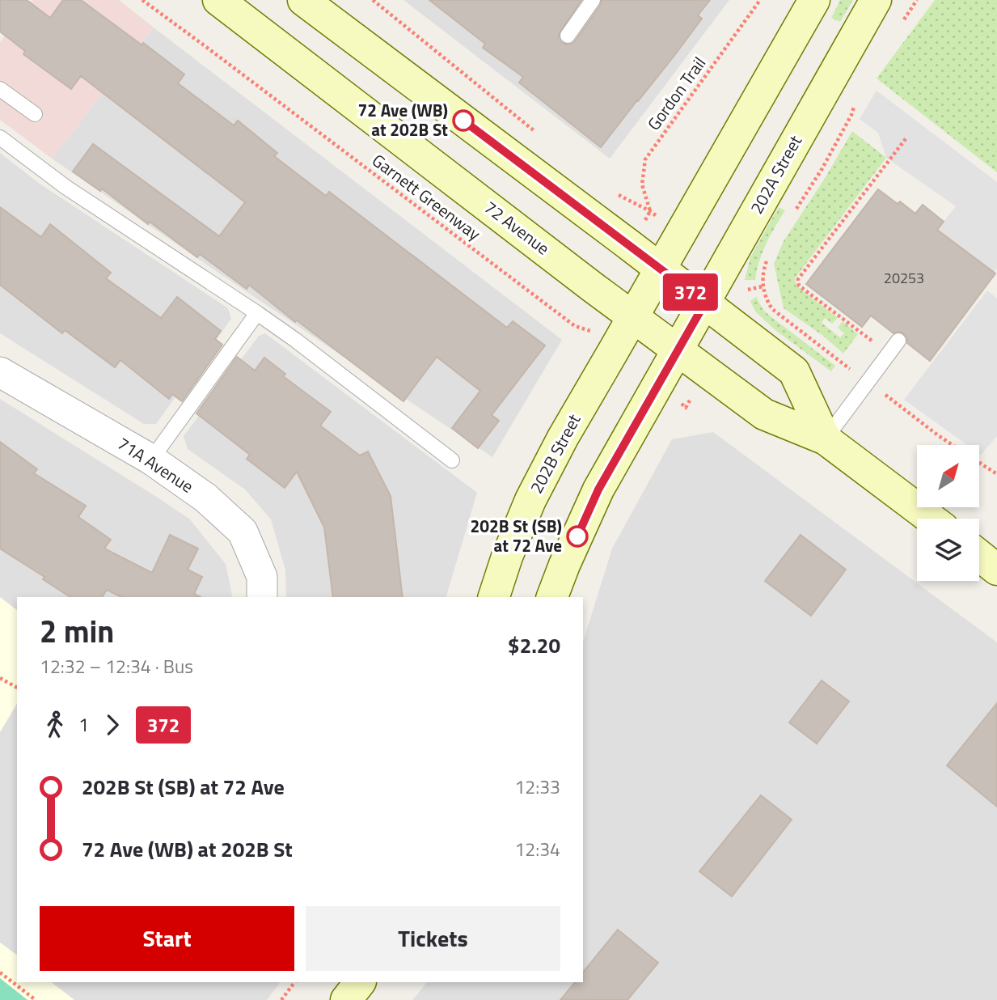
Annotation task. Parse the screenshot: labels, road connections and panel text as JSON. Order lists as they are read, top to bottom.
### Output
{
  "streets": {
    "main road": ["202A Street", "72 Avenue", "202B Street"],
    "street": ["71A Avenue"],
    "path": ["Gordon Trail", "Garnett Greenway"]
  },
  "crossings": [
    ["202A Street", "72 Avenue"],
    ["72 Avenue", "202B Street"]
  ],
  "places": ["72 Ave (WB) at 202B St", "202B St (SB) at 72 Ave"],
  "lines": ["bus line 372"],
  "house_numbers": ["20253"],
  "north": "top right",
  "page": {
    "on_map": "372",
    "heading": ["2 min", "12:32 – 12:34 · Bus", "$2.20"],
    "legs": ["1", "372"],
    "list": [
      {
        "name": "202B St (SB) at 72 Ave",
        "value": "12:33"
      },
      {
        "name": "72 Ave (WB) at 202B St",
        "value": "12:34"
      }
    ],
    "buttons": ["Start", "Tickets"]
  }
}
